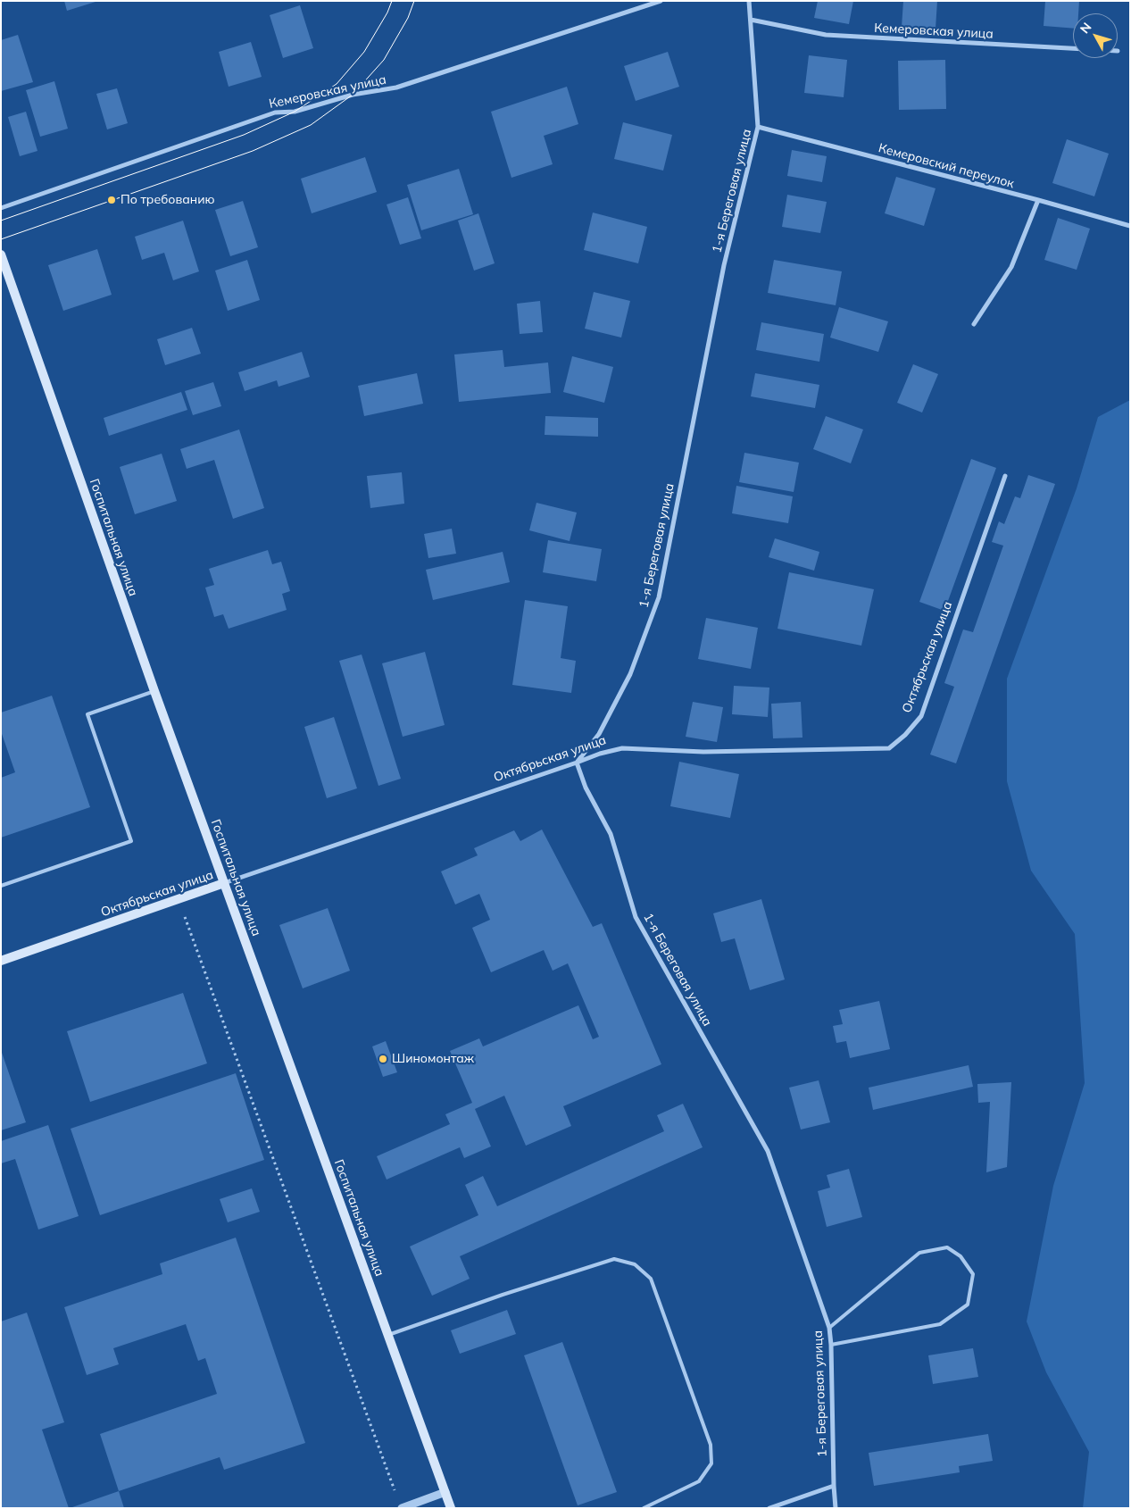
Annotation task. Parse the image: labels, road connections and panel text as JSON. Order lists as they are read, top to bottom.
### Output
{
  "streets": {
    "main road": ["Госпитальная улица", "Октябрьская улица"],
    "street": ["Кемеровская улица", "Кемеровский переулок", "1-я Береговая улица"]
  },
  "crossings": [
    ["Кемеровская улица", "1-я Береговая улица"],
    ["Кемеровский переулок", "1-я Береговая улица"],
    ["1-я Береговая улица", "Октябрьская улица"],
    ["Госпитальная улица", "Октябрьская улица"]
  ],
  "places": ["По требованию", "Шиномонтаж"],
  "north": "top left"
}
